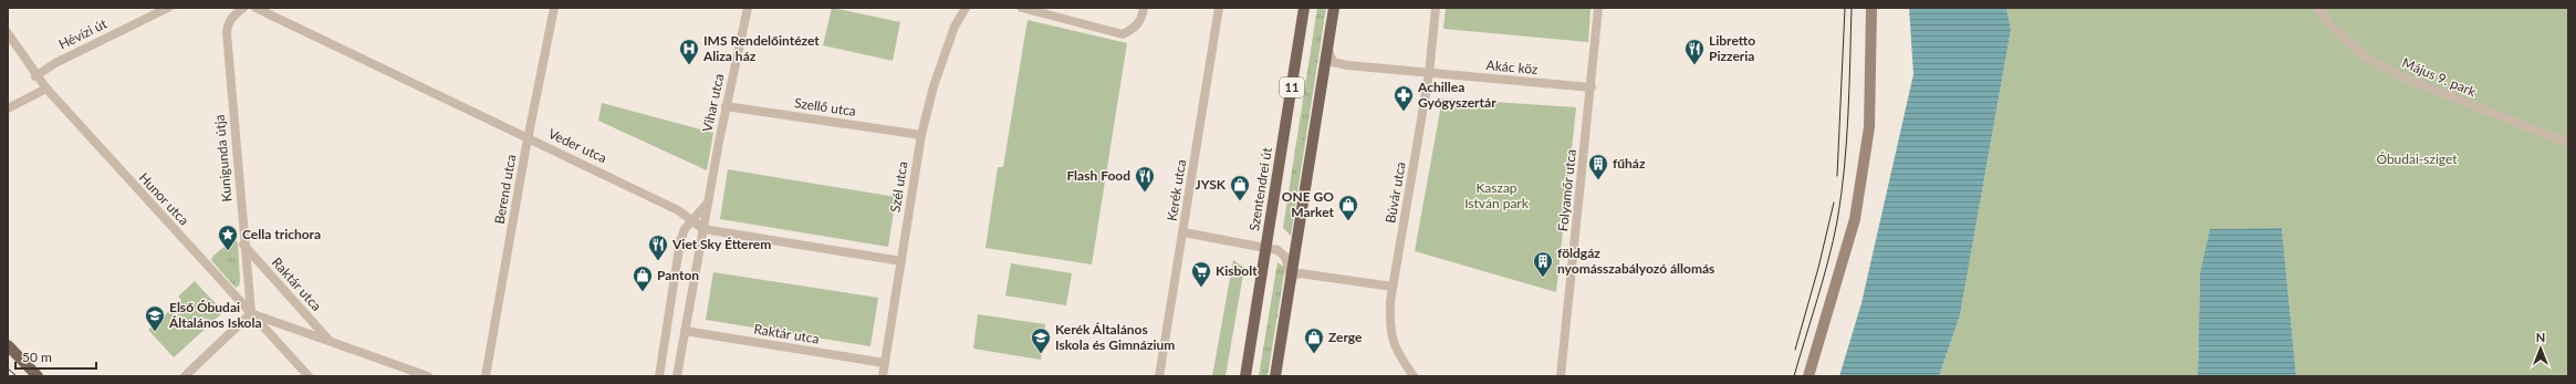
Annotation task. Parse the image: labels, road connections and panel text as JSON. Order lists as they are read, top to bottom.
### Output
{
  "streets": {
    "main road": ["11", "Szentendrei út"],
    "street": [
      "Hévízi út",
      "Akác köz",
      "Május 9. park",
      "Vihar utca",
      "Szellő utca",
      "Veder utca",
      "Kunigunda útja",
      "Szél utca",
      "Berend utca",
      "Kerék utca",
      "Folyamőr utca",
      "Búvár utca",
      "Hunor utca",
      "Raktár utca"
    ]
  },
  "crossings": [
    ["Hévízi út", "Hunor utca"],
    ["Akác köz", "11"],
    ["Akác köz", "Folyamőr utca"],
    ["Akác köz", "Búvár utca"],
    ["Vihar utca", "Szellő utca"],
    ["Vihar utca", "Veder utca"],
    ["Vihar utca", "Raktár utca"],
    ["Szellő utca", "Szél utca"],
    ["Veder utca", "Szél utca"],
    ["Veder utca", "Berend utca"],
    ["Kunigunda útja", "Hunor utca"],
    ["Kunigunda útja", "Raktár utca"],
    ["Szél utca", "Raktár utca"],
    ["Hunor utca", "Raktár utca"]
  ],
  "parks": ["Óbudai-sziget", "Kaszap István park"],
  "places": {
    "hospital": ["IMS Rendelőintézet Aliza ház"],
    "restaurant": ["Libretto Pizzeria", "Flash Food", "Viet Sky Étterem"],
    "pharmacy": ["Achillea Gyógyszertár"],
    "building": ["fűház", "földgáz nyomásszabályozó állomás"],
    "shop": [
      "JYSK",
      "ONE GO Market",
      "Panton",
      "Zerge"
    ],
    "place": ["Cella trichora"],
    "supermarket": ["Kisbolt"],
    "school or university": ["Első Óbudai Általános Iskola", "Kerék Általános Iskola és Gimnázium"]
  },
  "scale_bar": "50 m",
  "north": "top"
}
